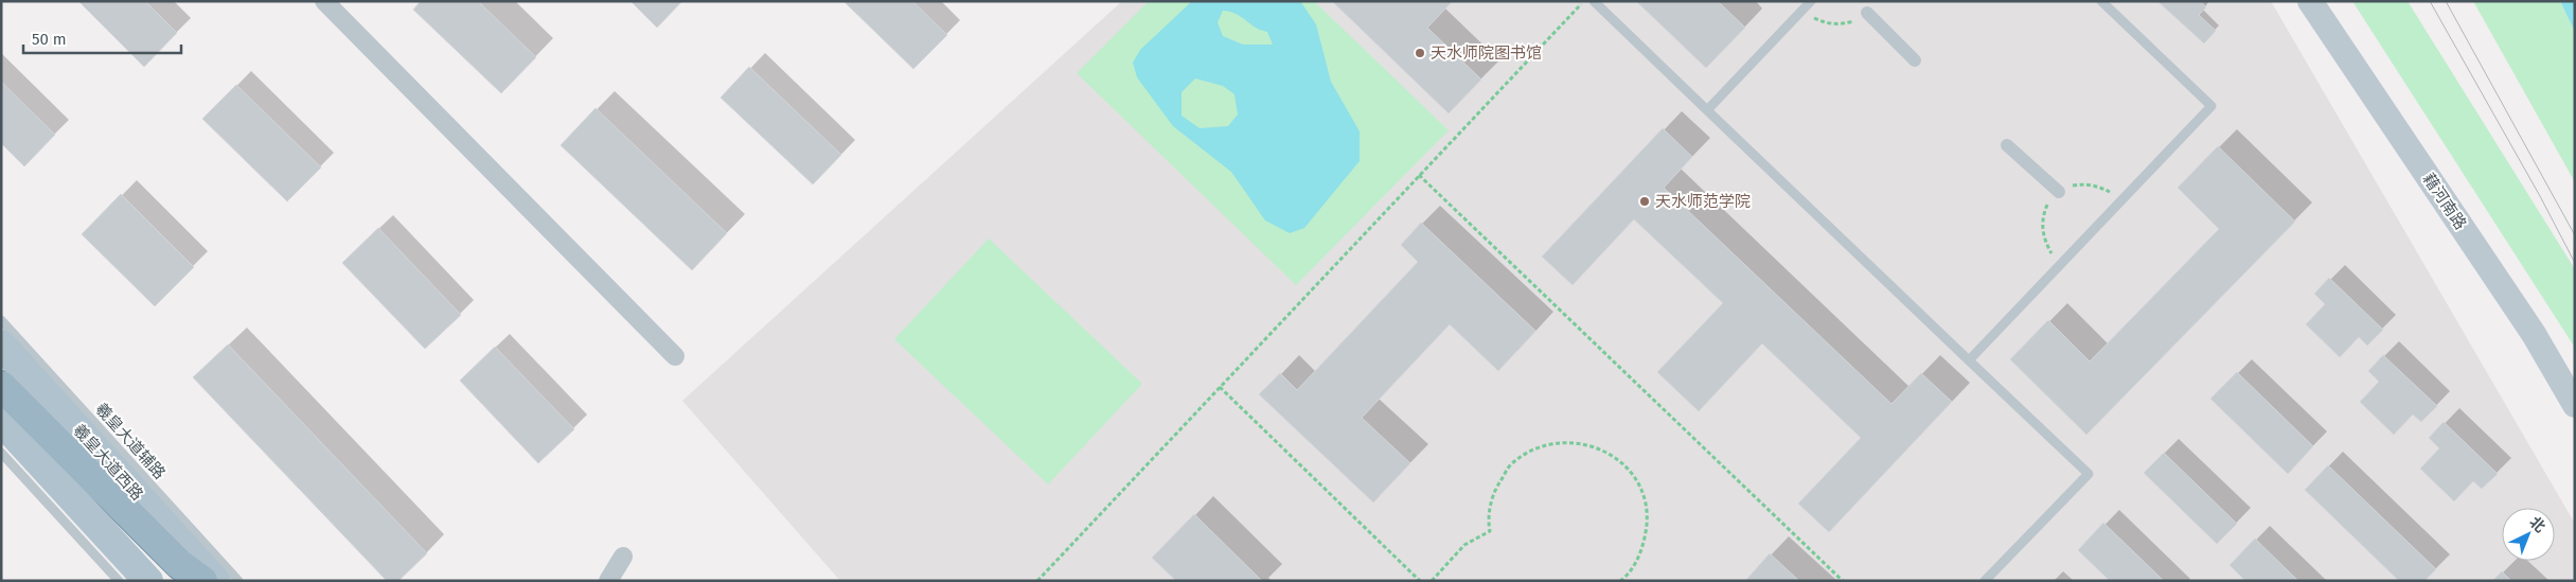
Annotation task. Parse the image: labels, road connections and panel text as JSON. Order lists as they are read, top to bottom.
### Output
{
  "streets": {
    "main road": ["藉河南路", "羲皇大道西路"],
    "lane": ["羲皇大道辅路"]
  },
  "places": ["天水师院图书馆", "天水师范学院"],
  "scale_bar": "50 m",
  "north": "top right"
}
